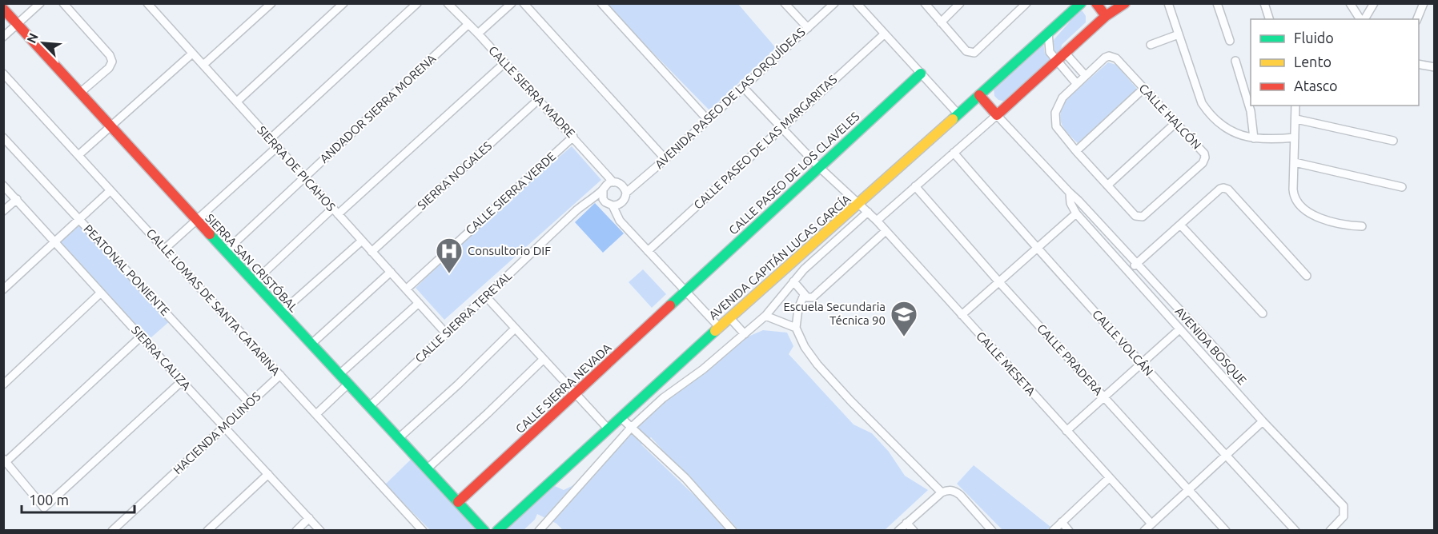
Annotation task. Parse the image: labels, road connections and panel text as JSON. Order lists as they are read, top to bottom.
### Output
{
  "streets": {
    "street": [
      "CALLE SIERRA MADRE",
      "AVENIDA PASEO DE LAS ORQUÍDEAS",
      "ANDADOR SIERRA MORENA",
      "CALLE HALCÓN",
      "CALLE PASEO DE LAS MARGARITAS",
      "SIERRA DE PICAHOS",
      "CALLE PASEO DE LOS CLAVELES",
      "SIERRA NOGALES",
      "CALLE SIERRA VERDE",
      "AVENIDA CAPITÁN LUCAS GARCÍA",
      "SIERRA SAN CRISTÓBAL",
      "PEATONAL PONIENTE",
      "CALLE LOMAS DE SANTA CATARINA",
      "CALLE SIERRA TEREYAL",
      "CALLE VOLCÁN",
      "AVENIDA BOSQUE",
      "SIERRA CALIZA",
      "CALLE PRADERA",
      "CALLE MESETA",
      "CALLE SIERRA NEVADA",
      "HACIENDA MOLINOS"
    ]
  },
  "crossings": [
    ["CALLE SIERRA MADRE", "AVENIDA PASEO DE LAS ORQUÍDEAS"],
    ["CALLE SIERRA MADRE", "ANDADOR SIERRA MORENA"],
    ["CALLE SIERRA MADRE", "SIERRA NOGALES"],
    ["CALLE SIERRA MADRE", "CALLE SIERRA VERDE"],
    ["CALLE SIERRA MADRE", "CALLE SIERRA TEREYAL"],
    ["AVENIDA PASEO DE LAS ORQUÍDEAS", "CALLE SIERRA TEREYAL"],
    ["AVENIDA PASEO DE LAS ORQUÍDEAS", "CALLE MESETA"],
    ["ANDADOR SIERRA MORENA", "SIERRA DE PICAHOS"],
    ["ANDADOR SIERRA MORENA", "SIERRA SAN CRISTÓBAL"],
    ["CALLE PASEO DE LAS MARGARITAS", "CALLE MESETA"],
    ["SIERRA DE PICAHOS", "SIERRA NOGALES"],
    ["SIERRA DE PICAHOS", "CALLE SIERRA VERDE"],
    ["SIERRA DE PICAHOS", "CALLE SIERRA TEREYAL"],
    ["CALLE PASEO DE LOS CLAVELES", "CALLE MESETA"],
    ["CALLE PASEO DE LOS CLAVELES", "CALLE SIERRA NEVADA"],
    ["AVENIDA CAPITÁN LUCAS GARCÍA", "AVENIDA BOSQUE"],
    ["AVENIDA CAPITÁN LUCAS GARCÍA", "CALLE MESETA"],
    ["SIERRA SAN CRISTÓBAL", "CALLE SIERRA TEREYAL"],
    ["SIERRA SAN CRISTÓBAL", "CALLE SIERRA NEVADA"],
    ["PEATONAL PONIENTE", "HACIENDA MOLINOS"],
    ["CALLE LOMAS DE SANTA CATARINA", "HACIENDA MOLINOS"],
    ["SIERRA CALIZA", "HACIENDA MOLINOS"]
  ],
  "places": {
    "hospital": ["Consultorio DIF"],
    "school or university": ["Escuela Secundaria Técnica 90"]
  },
  "legend": ["Fluido", "Lento", "Atasco"],
  "scale_bar": "100 m",
  "north": "top left"
}
